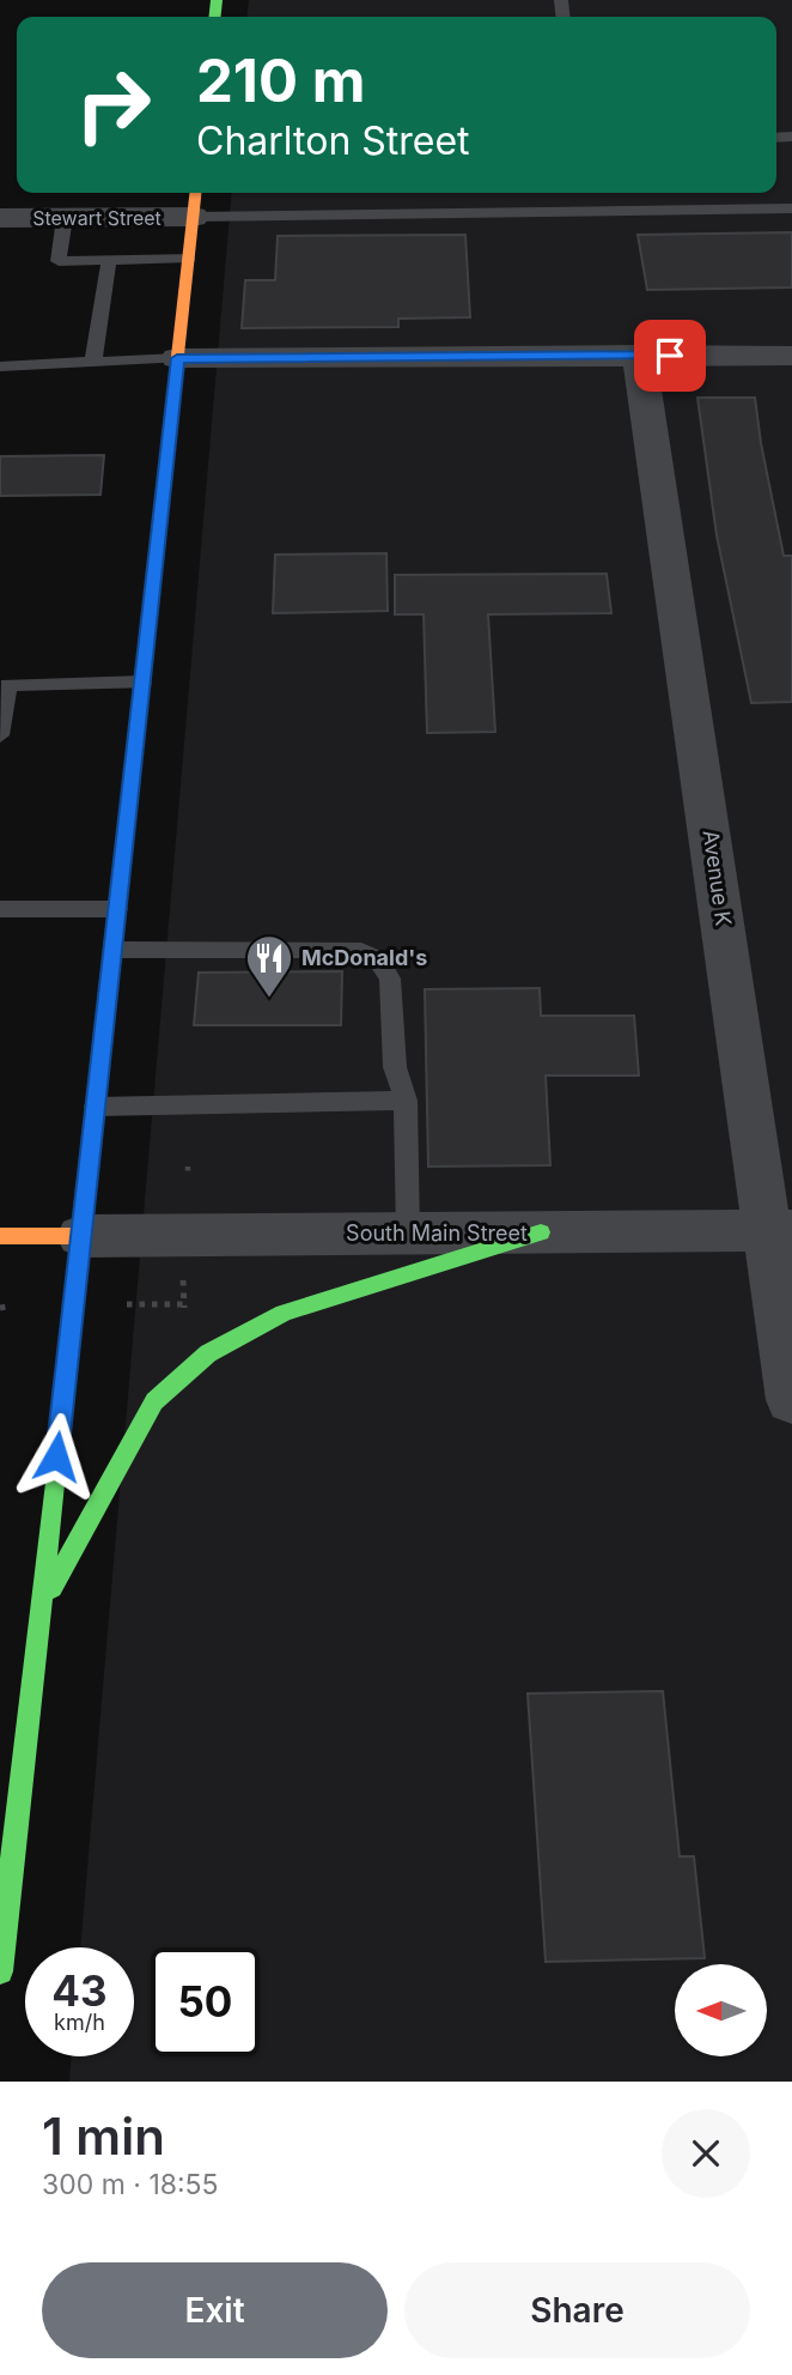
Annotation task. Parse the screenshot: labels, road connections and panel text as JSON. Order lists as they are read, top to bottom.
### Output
{
  "streets": {
    "street": ["Stewart Street", "Avenue K", "South Main Street"]
  },
  "crossings": [
    ["Avenue K", "South Main Street"]
  ],
  "places": {
    "restaurant": ["McDonald's"]
  },
  "north": "left",
  "page": {
    "turn": ["210 m", "Charlton Street"],
    "speed": "43 km/h",
    "limit": "50",
    "heading": ["1 min", "300 m · 18:55"],
    "buttons": ["Exit", "Share"]
  }
}
